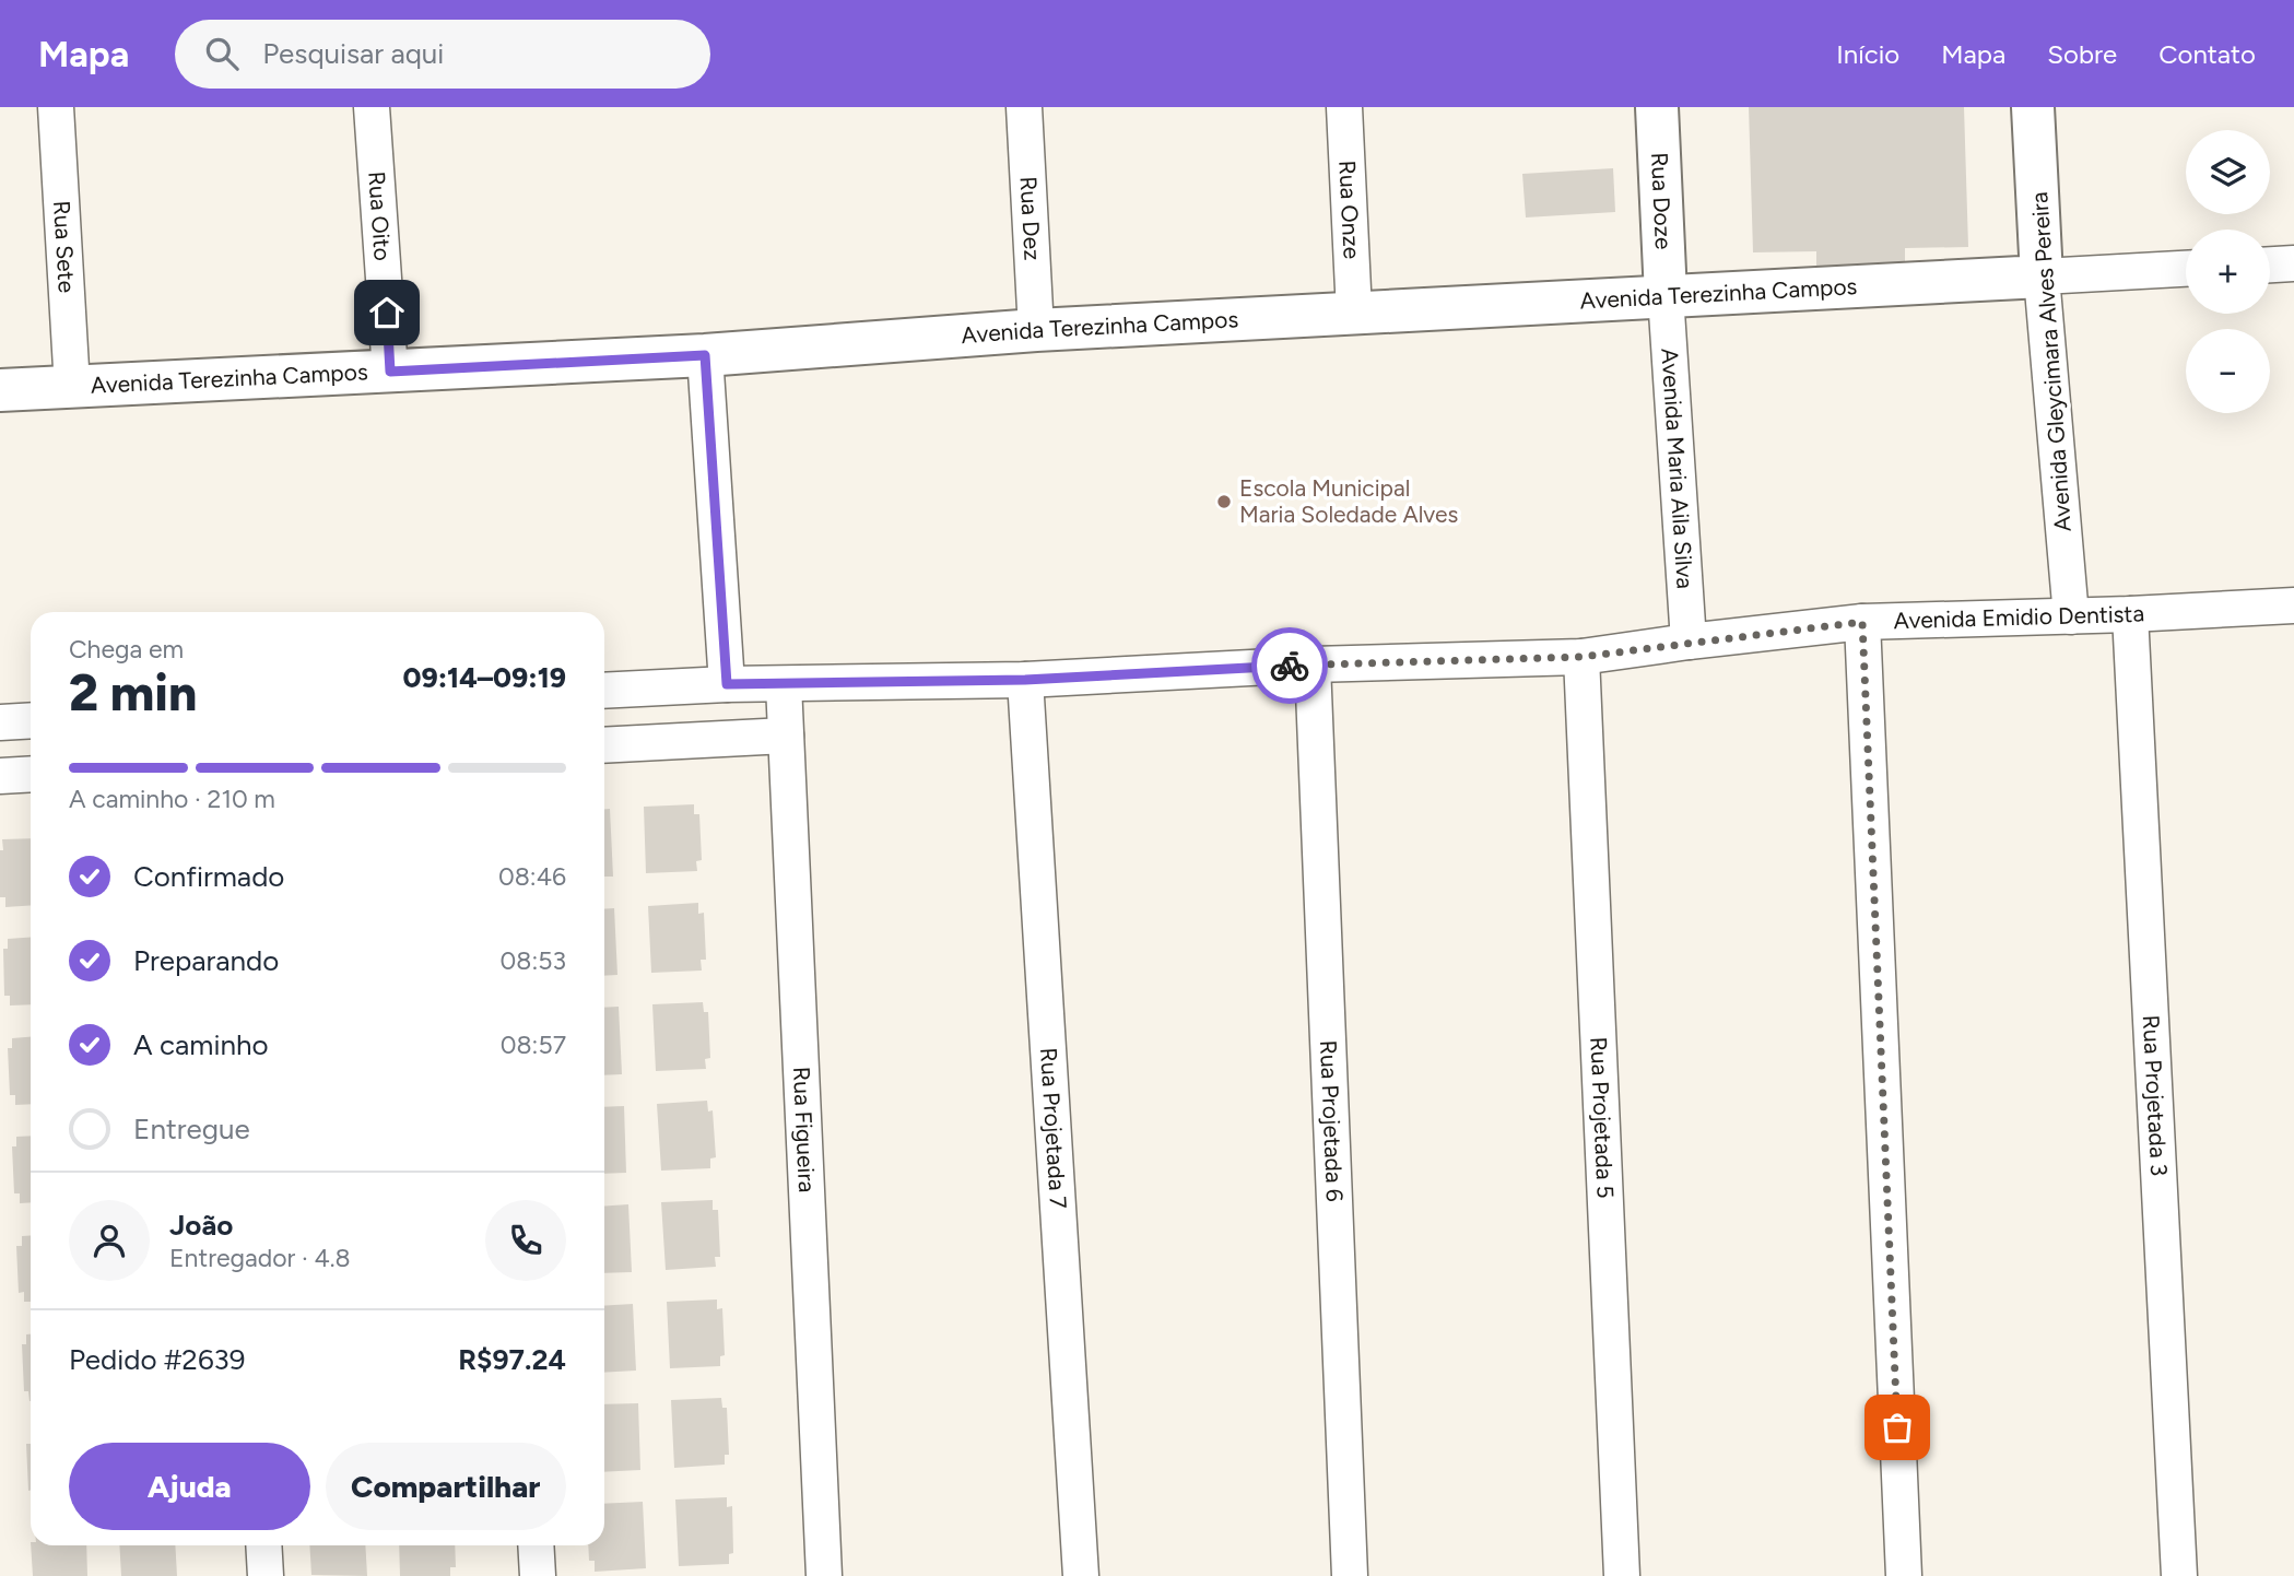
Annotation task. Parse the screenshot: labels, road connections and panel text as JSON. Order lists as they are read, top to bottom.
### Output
{
  "streets": {
    "street": [
      "Rua Doze",
      "Rua Onze",
      "Rua Oito",
      "Rua Dez",
      "Rua Sete",
      "Avenida Terezinha Campos",
      "Avenida Gleycimara Alves Pereira",
      "Avenida Maria Aila Silva",
      "Avenida Emidio Dentista",
      "Rua Projetada 3",
      "Rua Projetada 5",
      "Rua Projetada 6",
      "Rua Projetada 7",
      "Rua Figueira"
    ]
  },
  "crossings": [
    ["Rua Doze", "Avenida Terezinha Campos"],
    ["Rua Doze", "Avenida Maria Aila Silva"],
    ["Rua Onze", "Avenida Terezinha Campos"],
    ["Rua Oito", "Avenida Terezinha Campos"],
    ["Rua Dez", "Avenida Terezinha Campos"],
    ["Rua Sete", "Avenida Terezinha Campos"],
    ["Avenida Terezinha Campos", "Avenida Gleycimara Alves Pereira"],
    ["Avenida Terezinha Campos", "Avenida Maria Aila Silva"],
    ["Avenida Gleycimara Alves Pereira", "Avenida Emidio Dentista"],
    ["Avenida Maria Aila Silva", "Avenida Emidio Dentista"],
    ["Avenida Emidio Dentista", "Rua Projetada 3"],
    ["Avenida Emidio Dentista", "Rua Projetada 5"],
    ["Avenida Emidio Dentista", "Rua Projetada 6"],
    ["Avenida Emidio Dentista", "Rua Projetada 7"],
    ["Avenida Emidio Dentista", "Rua Figueira"]
  ],
  "places": ["Escola Municipal Maria Soledade Alves"],
  "page": {
    "header": "Mapa",
    "search": "Pesquisar aqui",
    "nav": [
      "Início",
      "Mapa",
      "Sobre",
      "Contato"
    ],
    "map_buttons": ["+", "−"],
    "heading": ["2 min", "Chega em", "09:14–09:19"],
    "panel": [
      "João",
      "Entregador · 4.8",
      "Pedido #2639",
      "R$97.24"
    ],
    "bar": "A caminho · 210 m",
    "list": [
      ["Confirmado", "08:46"],
      ["Preparando", "08:53"],
      ["A caminho", "08:57"],
      "Entregue"
    ],
    "buttons": ["Ajuda", "Compartilhar"]
  }
}
